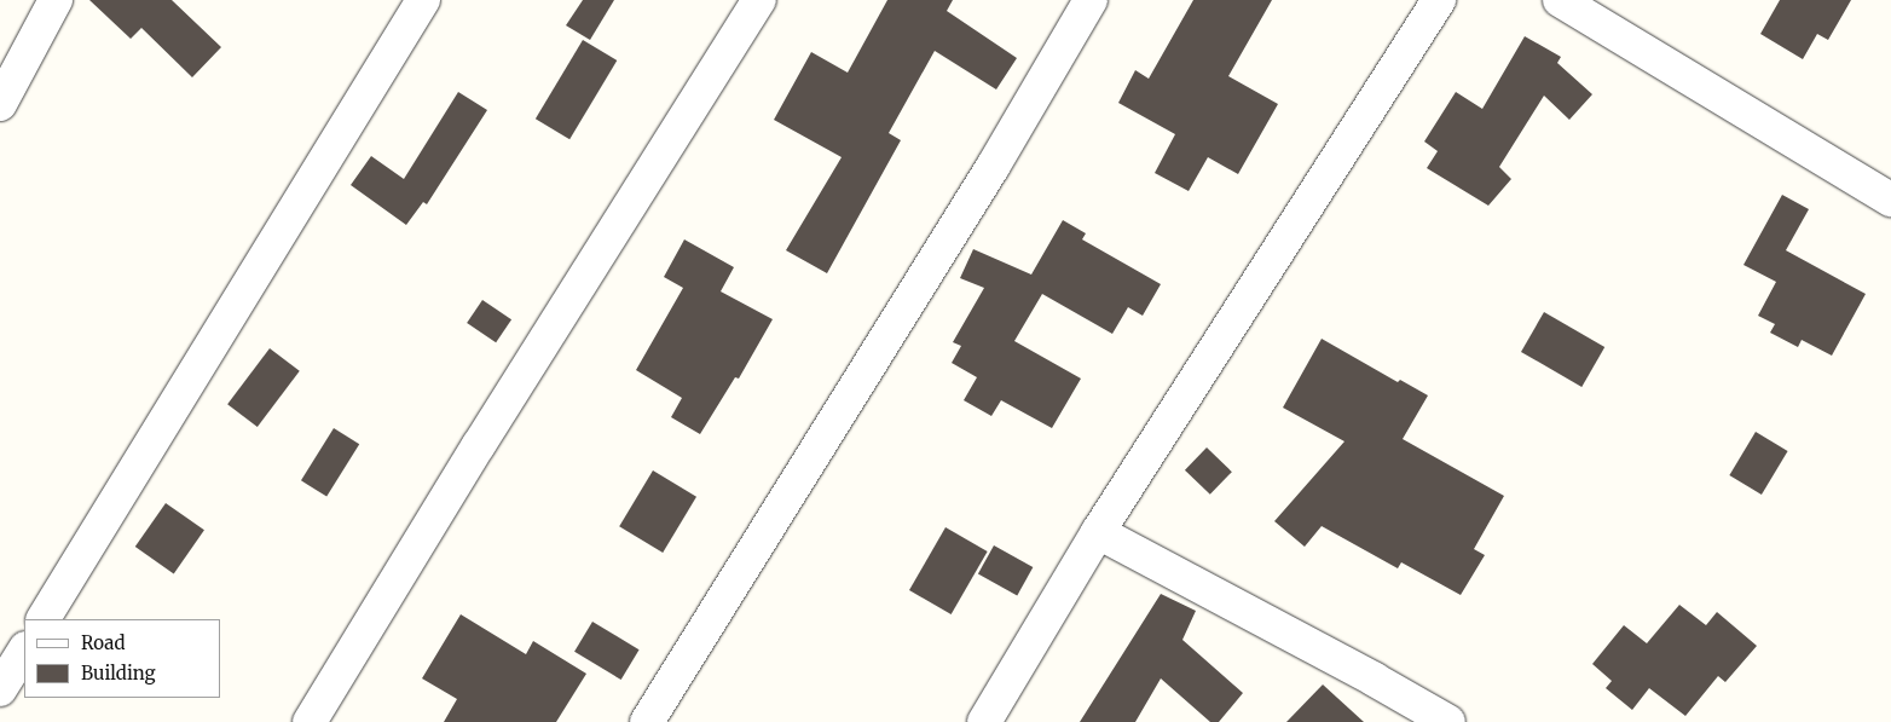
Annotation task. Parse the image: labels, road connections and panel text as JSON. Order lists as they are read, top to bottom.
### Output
{
  "legend": ["Road", "Building"]
}
